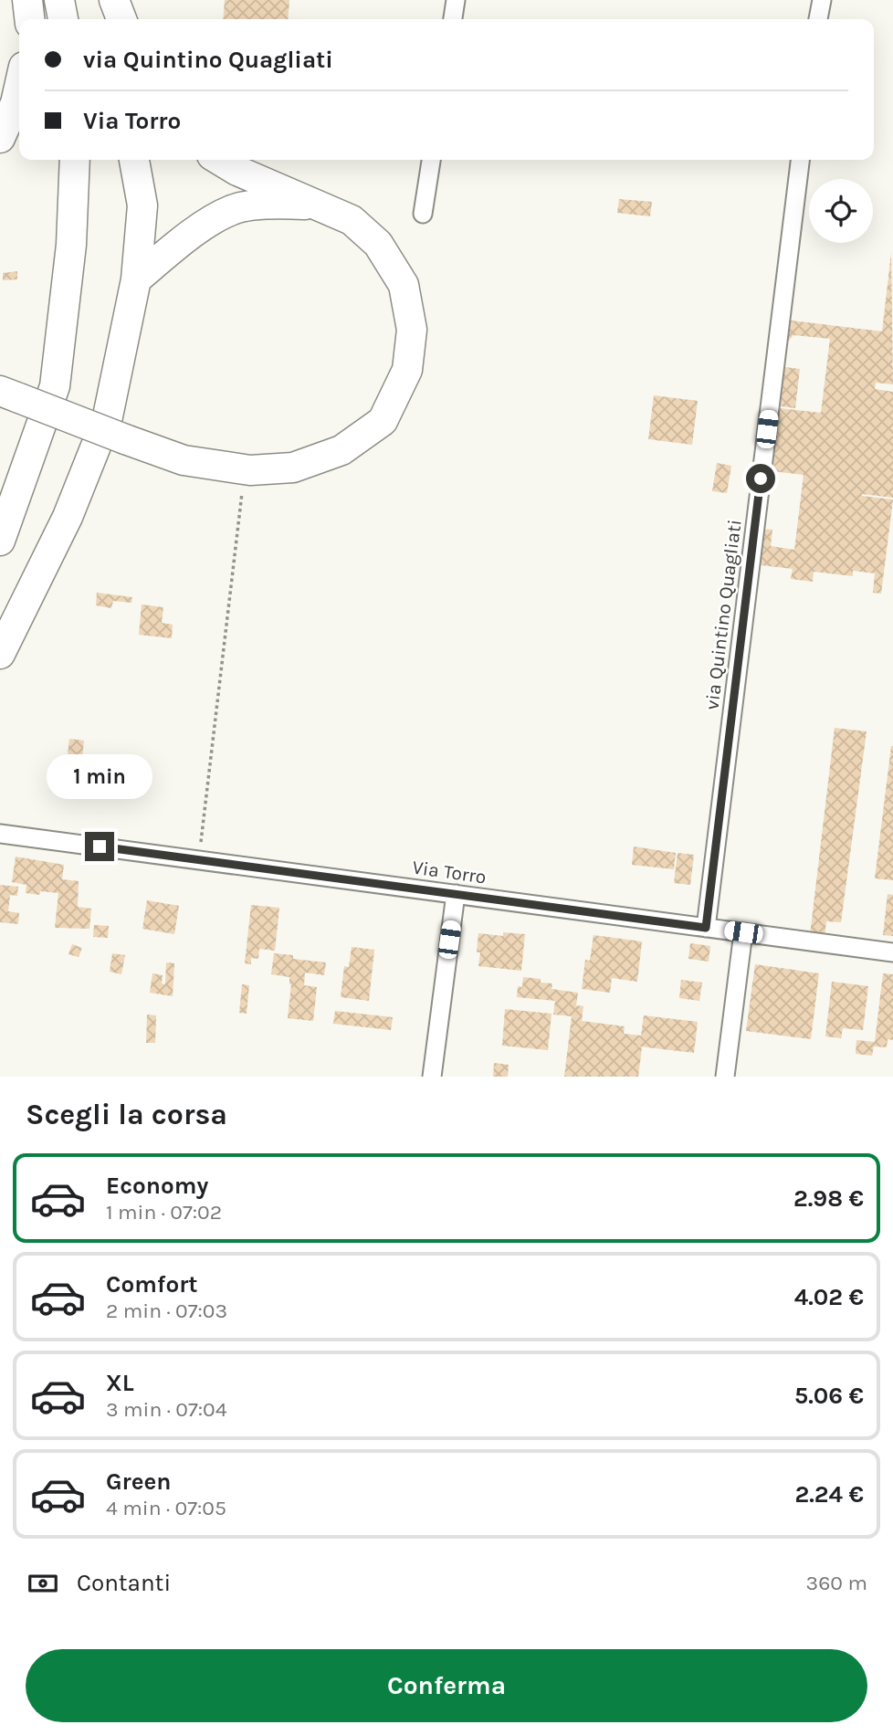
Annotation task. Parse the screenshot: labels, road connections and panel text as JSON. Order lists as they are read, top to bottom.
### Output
{
  "streets": {
    "street": ["via Quintino Quagliati", "Via Torro"]
  },
  "crossings": [
    ["via Quintino Quagliati", "Via Torro"]
  ],
  "page": {
    "banner": ["via Quintino Quagliati", "Via Torro"],
    "bubble": "1 min",
    "heading": "Scegli la corsa",
    "list": [
      {
        "name": "Economy",
        "note": "1 min · 07:02",
        "value": "2.98 €"
      },
      {
        "name": "Comfort",
        "note": "2 min · 07:03",
        "value": "4.02 €"
      },
      {
        "name": "XL",
        "note": "3 min · 07:04",
        "value": "5.06 €"
      },
      {
        "name": "Green",
        "note": "4 min · 07:05",
        "value": "2.24 €"
      }
    ],
    "pay": ["Contanti", "360 m"],
    "buttons": "Conferma"
  }
}
